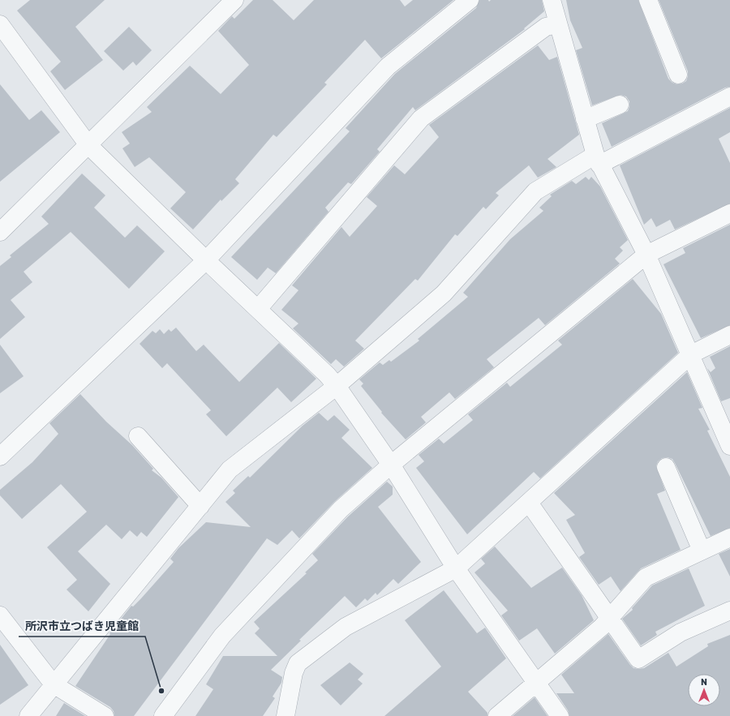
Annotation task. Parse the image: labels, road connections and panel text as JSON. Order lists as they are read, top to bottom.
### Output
{
  "places": ["所沢市立つばき児童館"],
  "north": "top"
}
